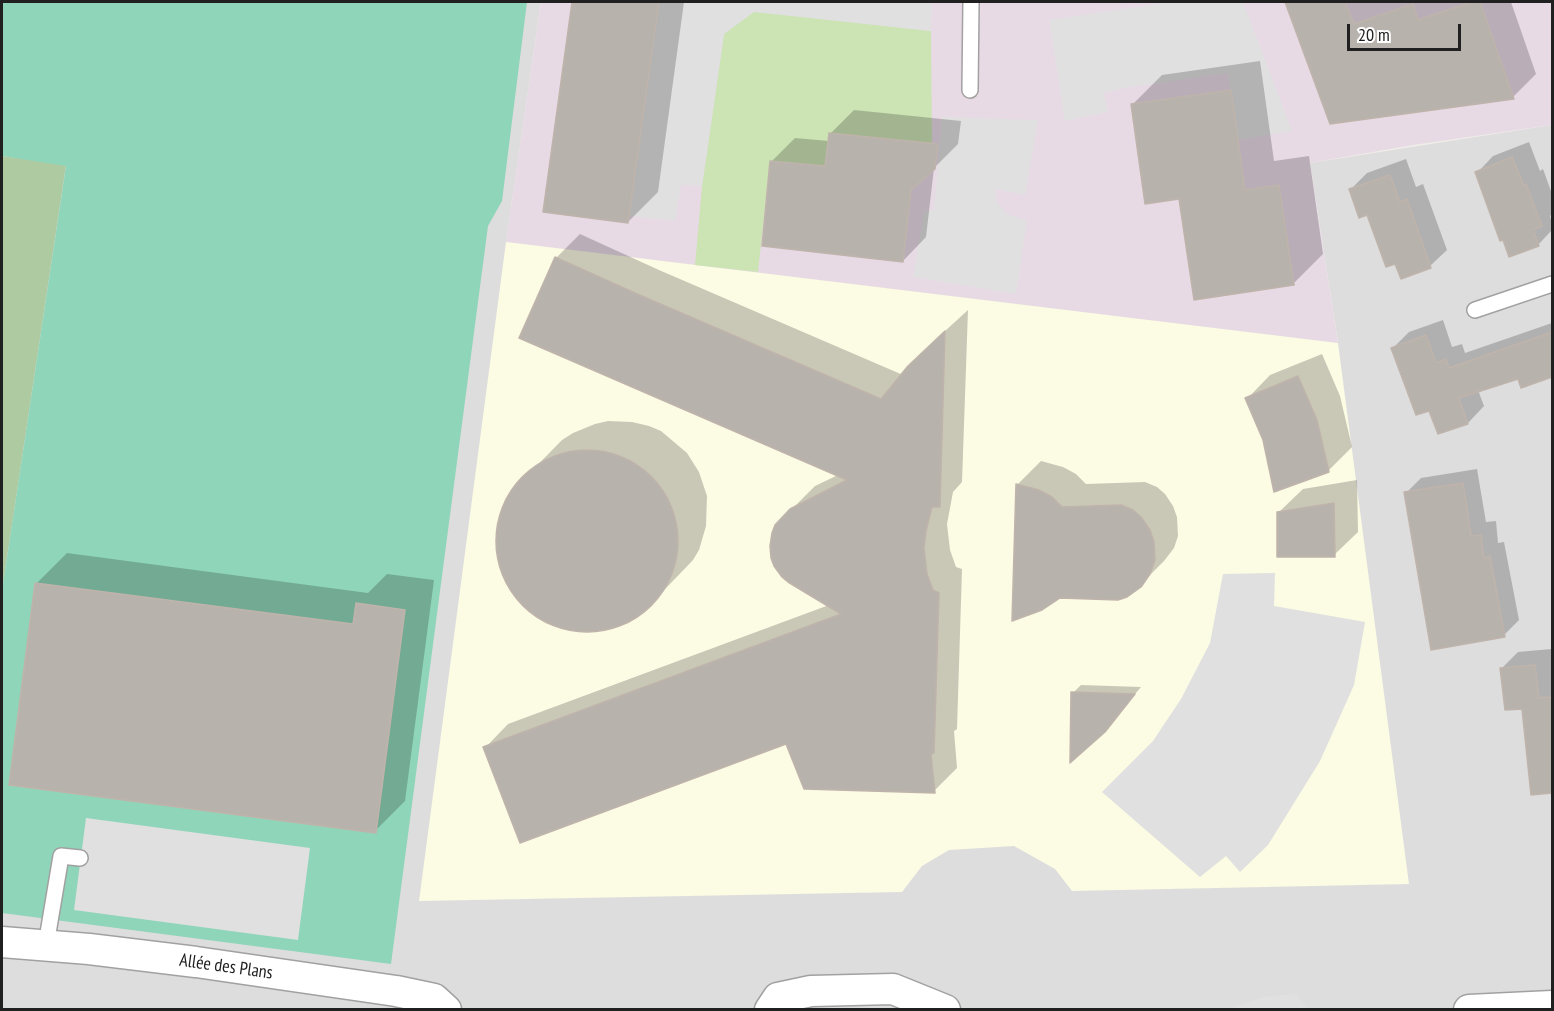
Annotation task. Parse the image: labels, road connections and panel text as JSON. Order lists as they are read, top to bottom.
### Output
{
  "streets": {
    "street": ["Allée des Plans"]
  },
  "scale_bar": "20 m"
}
